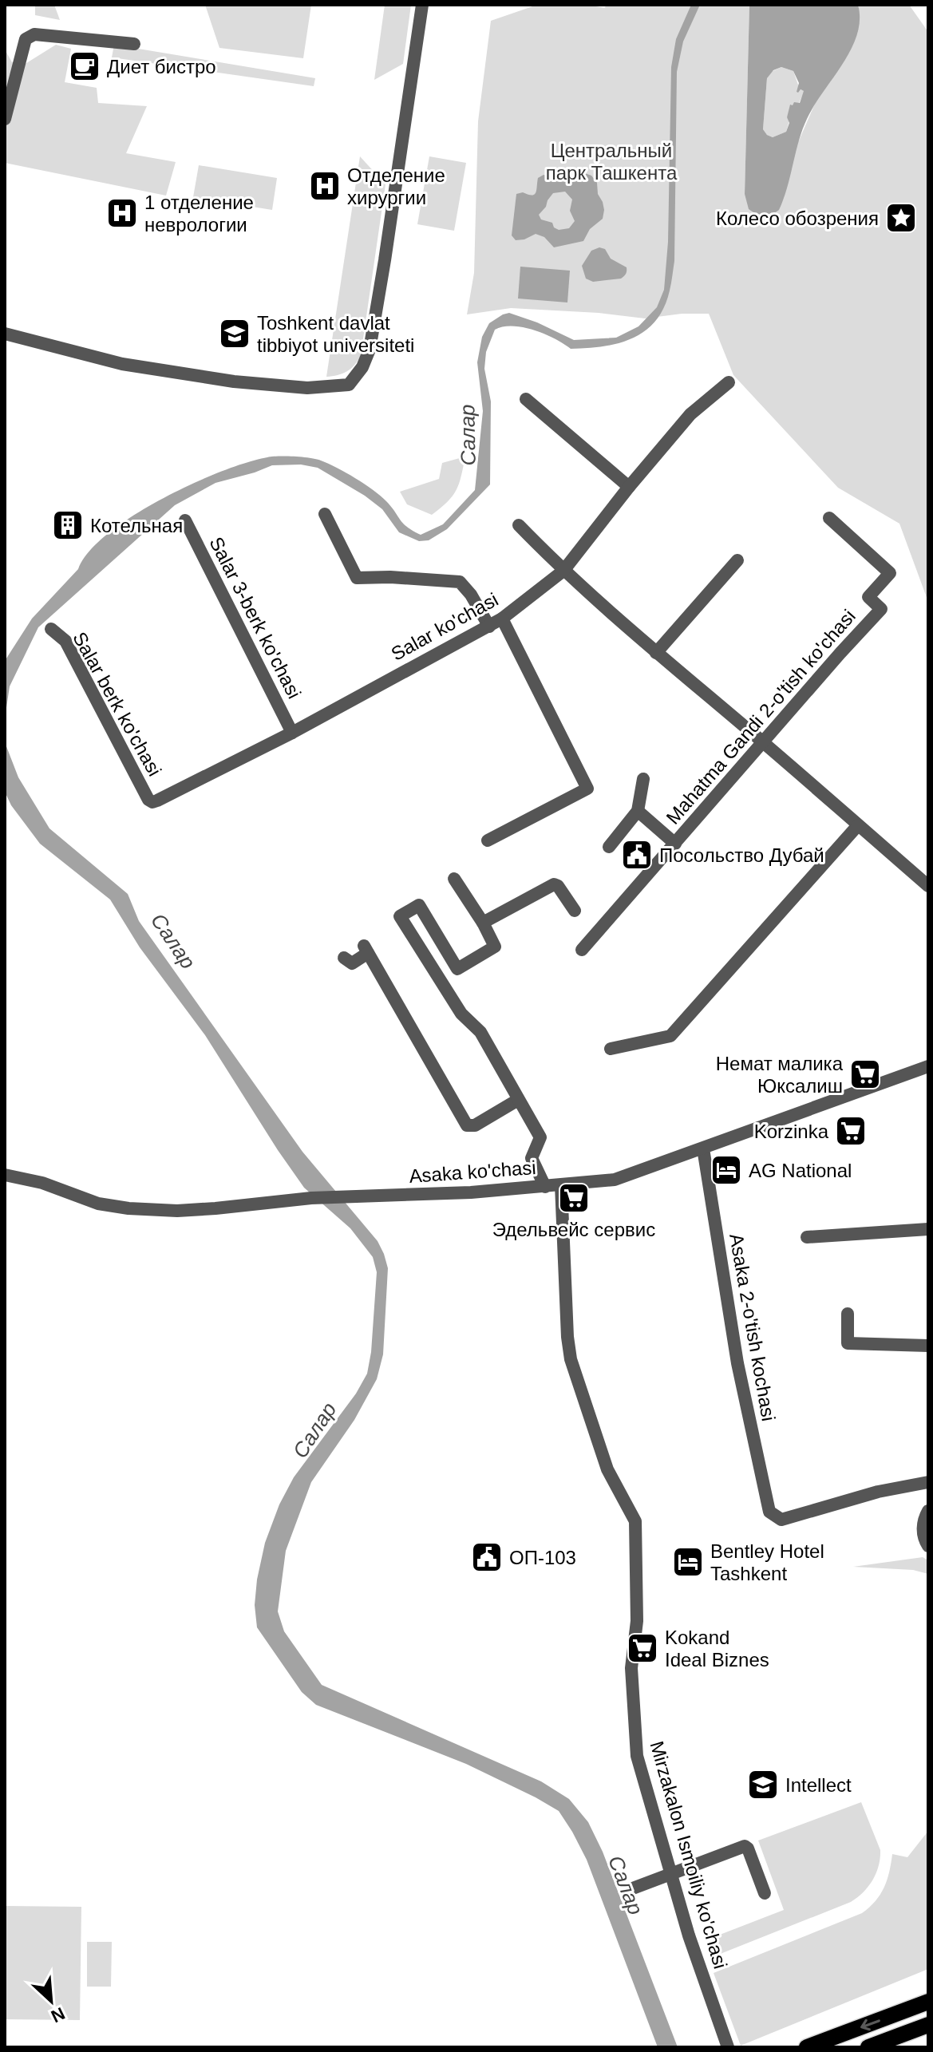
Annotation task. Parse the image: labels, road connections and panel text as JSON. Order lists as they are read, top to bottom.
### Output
{
  "streets": {
    "street": [
      "Salar 3-berk ko'chasi",
      "Salar ko'chasi",
      "Salar berk ko'chasi",
      "Mahatma Gandi 2-o'tish ko'chasi",
      "Asaka ko'chasi",
      "Asaka 2-o'tish kochasi",
      "Mirzakalon Ismoiliy ko'chasi"
    ]
  },
  "crossings": [
    ["Salar 3-berk ko'chasi", "Salar ko'chasi"],
    ["Salar ko'chasi", "Salar berk ko'chasi"],
    ["Asaka ko'chasi", "Asaka 2-o'tish kochasi"],
    ["Asaka ko'chasi", "Mirzakalon Ismoiliy ko'chasi"]
  ],
  "water": ["Салар"],
  "parks": ["Центральный парк Ташкента"],
  "places": {
    "cafe": ["Диет бистро"],
    "hospital": ["Отделение хирургии", "1 отделение неврологии"],
    "place": ["Колесо обозрения"],
    "school or university": ["Toshkent davlat tibbiyot universiteti", "Intellect"],
    "building": ["Котельная"],
    "public building": ["Посольство Дубай", "ОП-103"],
    "supermarket": [
      "Немат малика Юксалиш",
      "Korzinka",
      "Эдельвейс сервис",
      "Kokand Ideal Biznes"
    ],
    "hotel": ["AG National", "Bentley Hotel Tashkent"]
  },
  "north": "bottom right"
}
